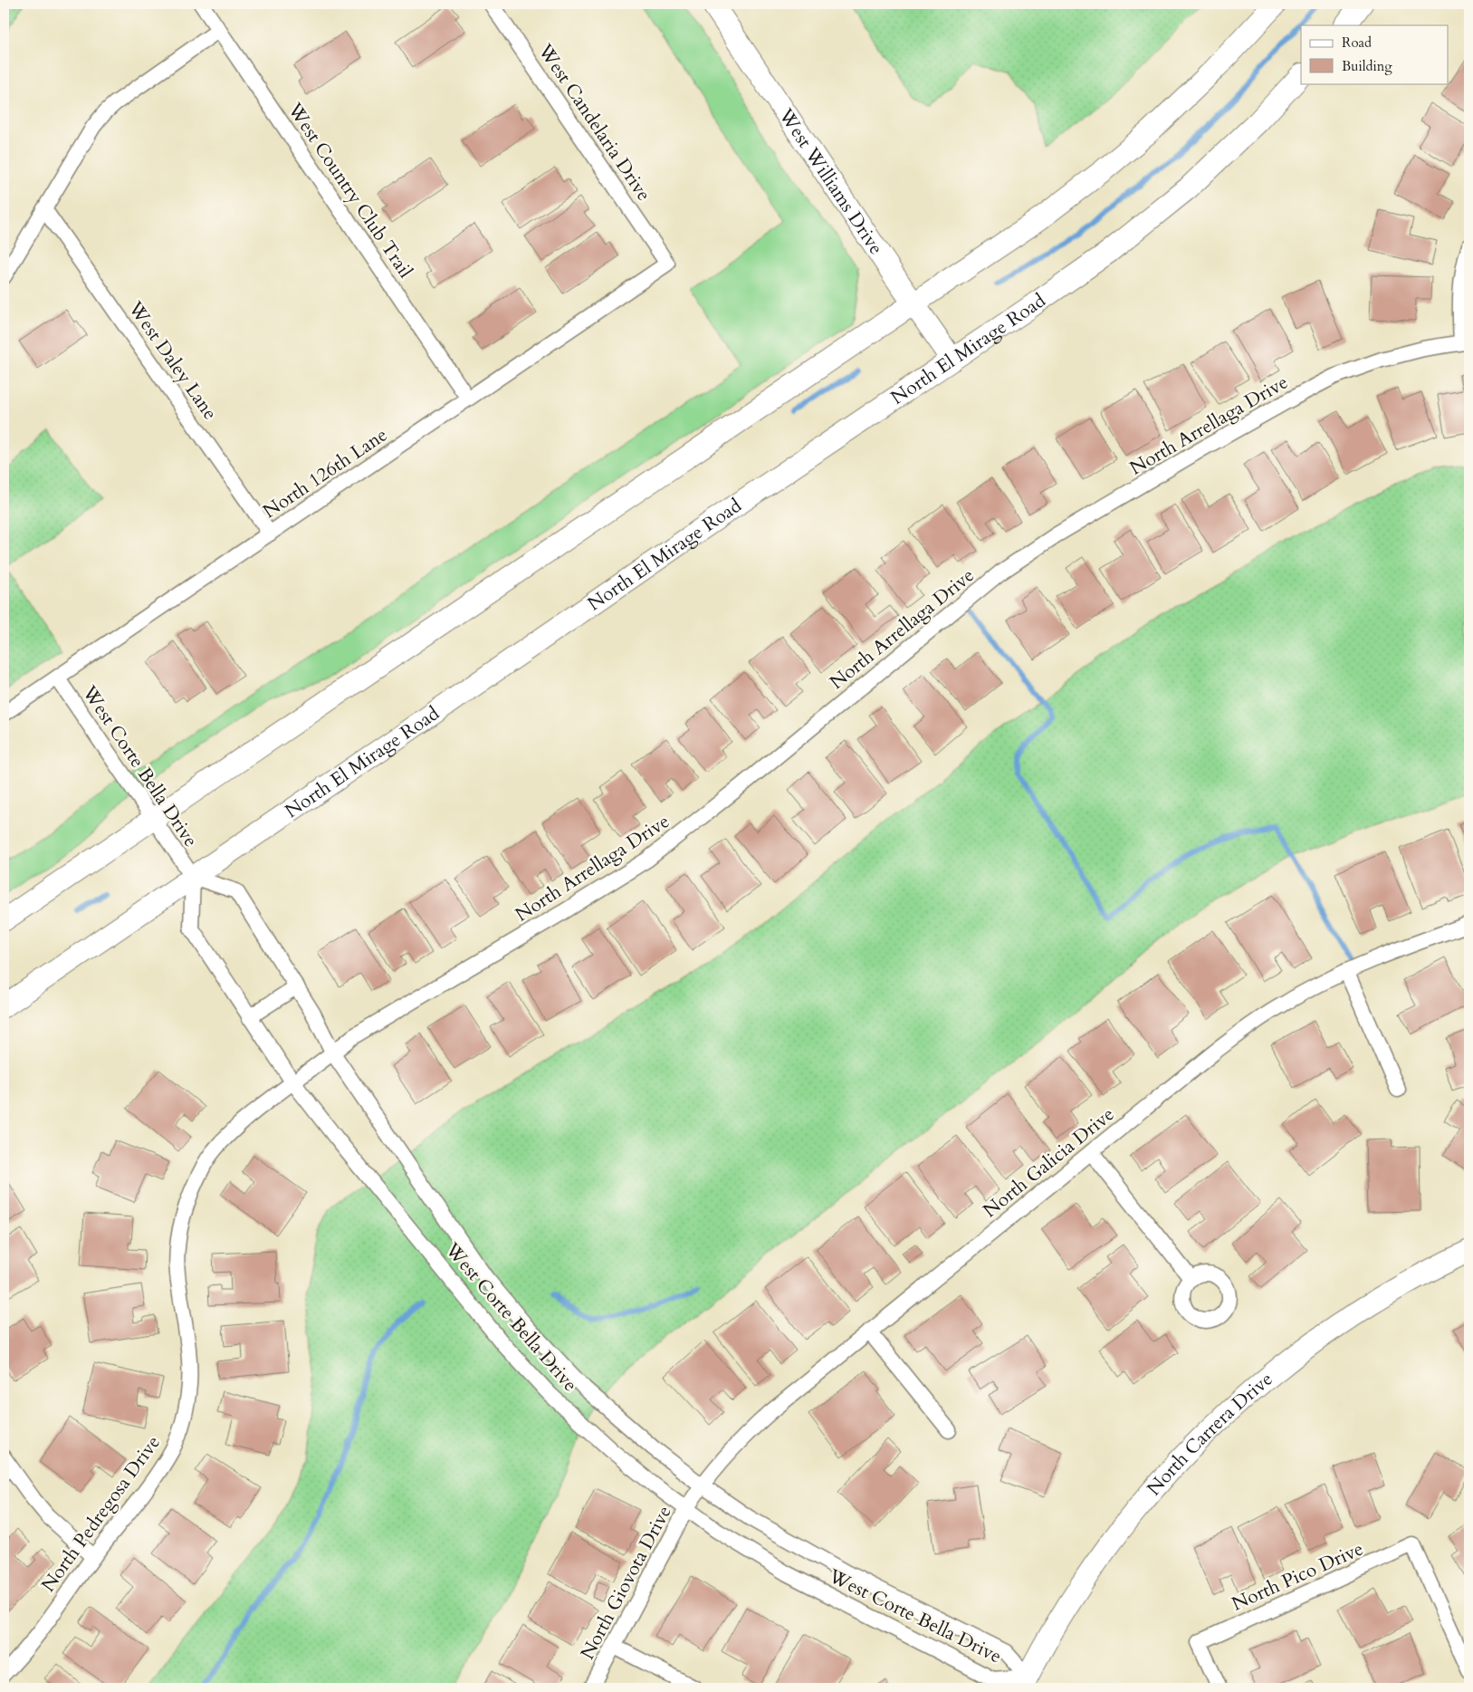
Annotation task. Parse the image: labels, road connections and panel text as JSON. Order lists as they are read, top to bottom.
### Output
{
  "streets": {
    "main road": ["West Williams Drive", "North El Mirage Road", "North Carrera Drive"],
    "street": [
      "West Candelaria Drive",
      "West Country Club Trail",
      "West Daley Lane",
      "North Arrellaga Drive",
      "North 126th Lane",
      "West Corte Bella Drive",
      "North Galicia Drive",
      "North Pedregosa Drive",
      "North Pico Drive",
      "North Giovota Drive"
    ]
  },
  "crossings": [
    ["West Candelaria Drive", "North 126th Lane"],
    ["West Williams Drive", "North El Mirage Road"],
    ["West Country Club Trail", "North 126th Lane"],
    ["North El Mirage Road", "West Corte Bella Drive"],
    ["West Daley Lane", "North 126th Lane"],
    ["North Arrellaga Drive", "West Corte Bella Drive"],
    ["North Arrellaga Drive", "North Pedregosa Drive"],
    ["North 126th Lane", "West Corte Bella Drive"],
    ["West Corte Bella Drive", "North Galicia Drive"],
    ["West Corte Bella Drive", "North Carrera Drive"],
    ["West Corte Bella Drive", "North Pedregosa Drive"],
    ["West Corte Bella Drive", "North Giovota Drive"],
    ["North Galicia Drive", "North Giovota Drive"]
  ],
  "legend": ["Road", "Building"]
}
